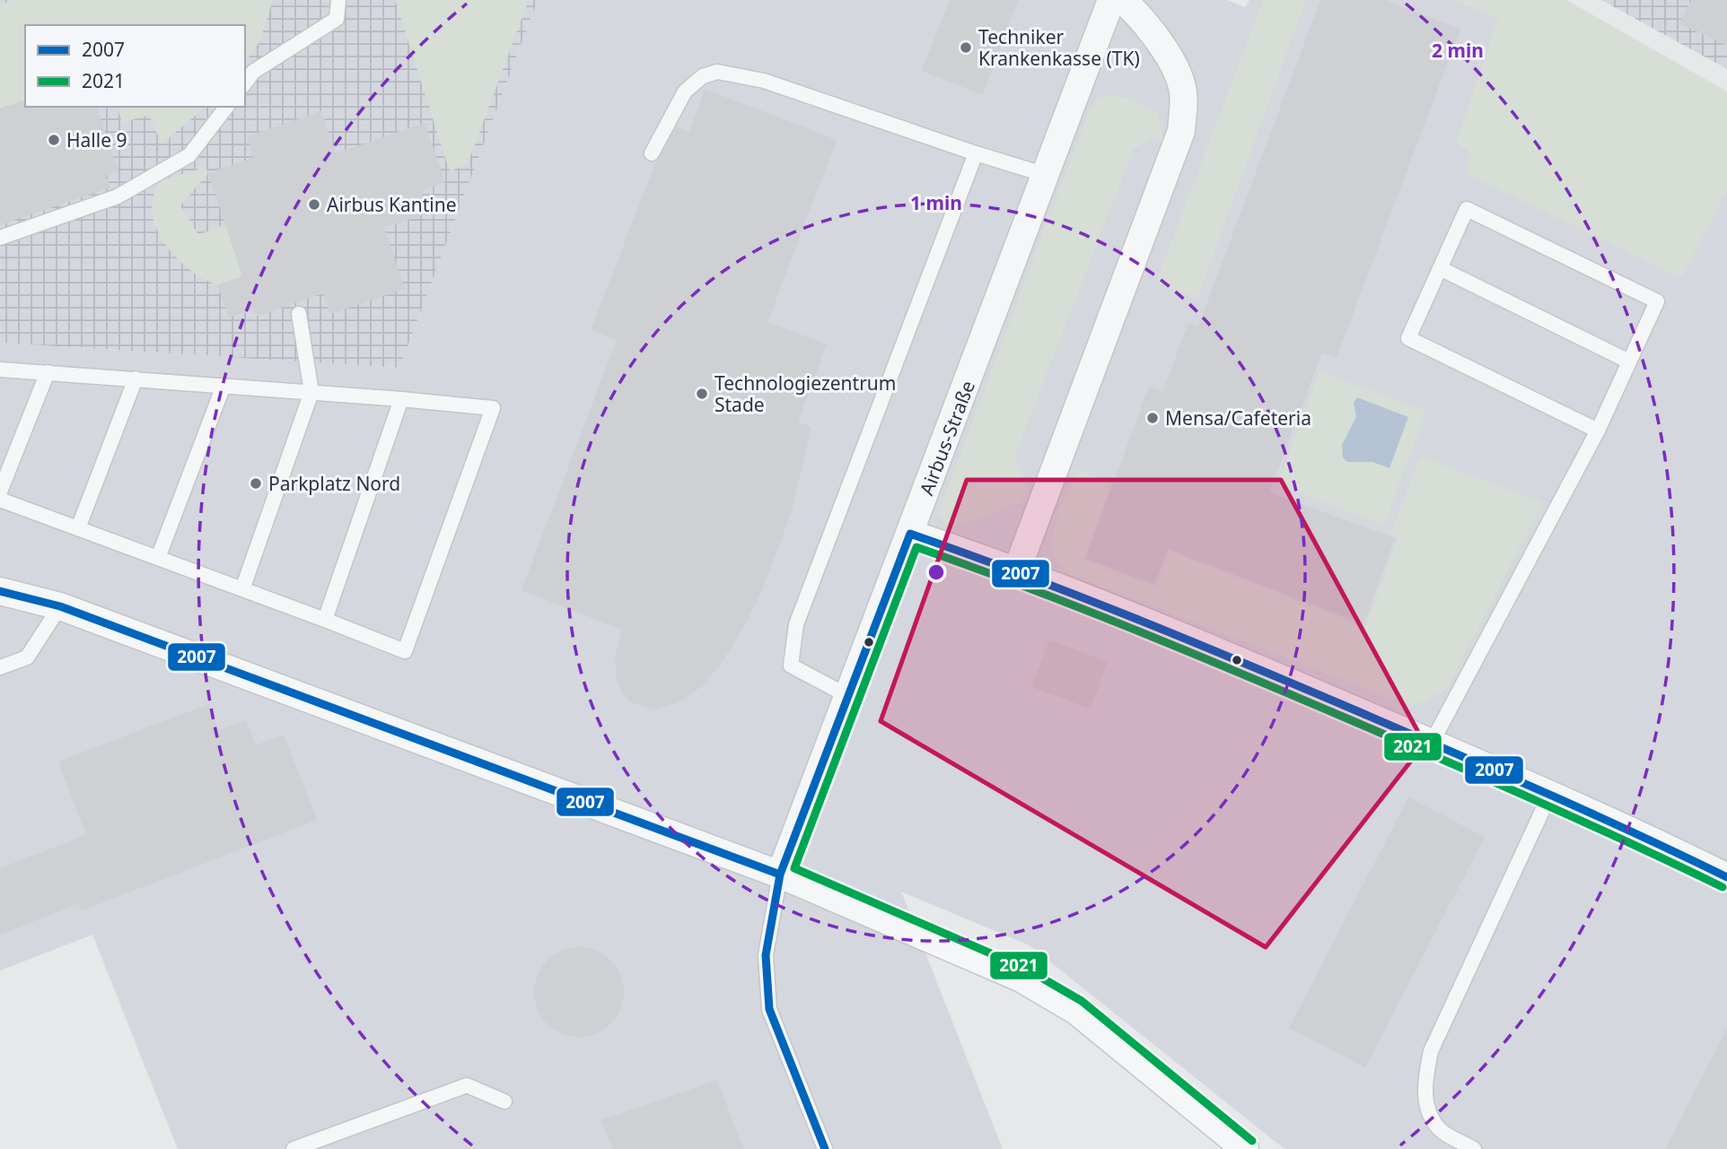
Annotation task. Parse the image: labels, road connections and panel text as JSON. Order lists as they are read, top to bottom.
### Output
{
  "streets": {
    "street": ["Airbus-Straße"]
  },
  "places": [
    "Techniker Krankenkasse (TK)",
    "Halle 9",
    "Airbus Kantine",
    "Technologiezentrum Stade",
    "Mensa/Cafeteria",
    "Parkplatz Nord"
  ],
  "lines": ["transit line 2007", "transit line 2021"],
  "legend": ["2007", "2021"],
  "rings": ["2 min", "1 min"]
}
